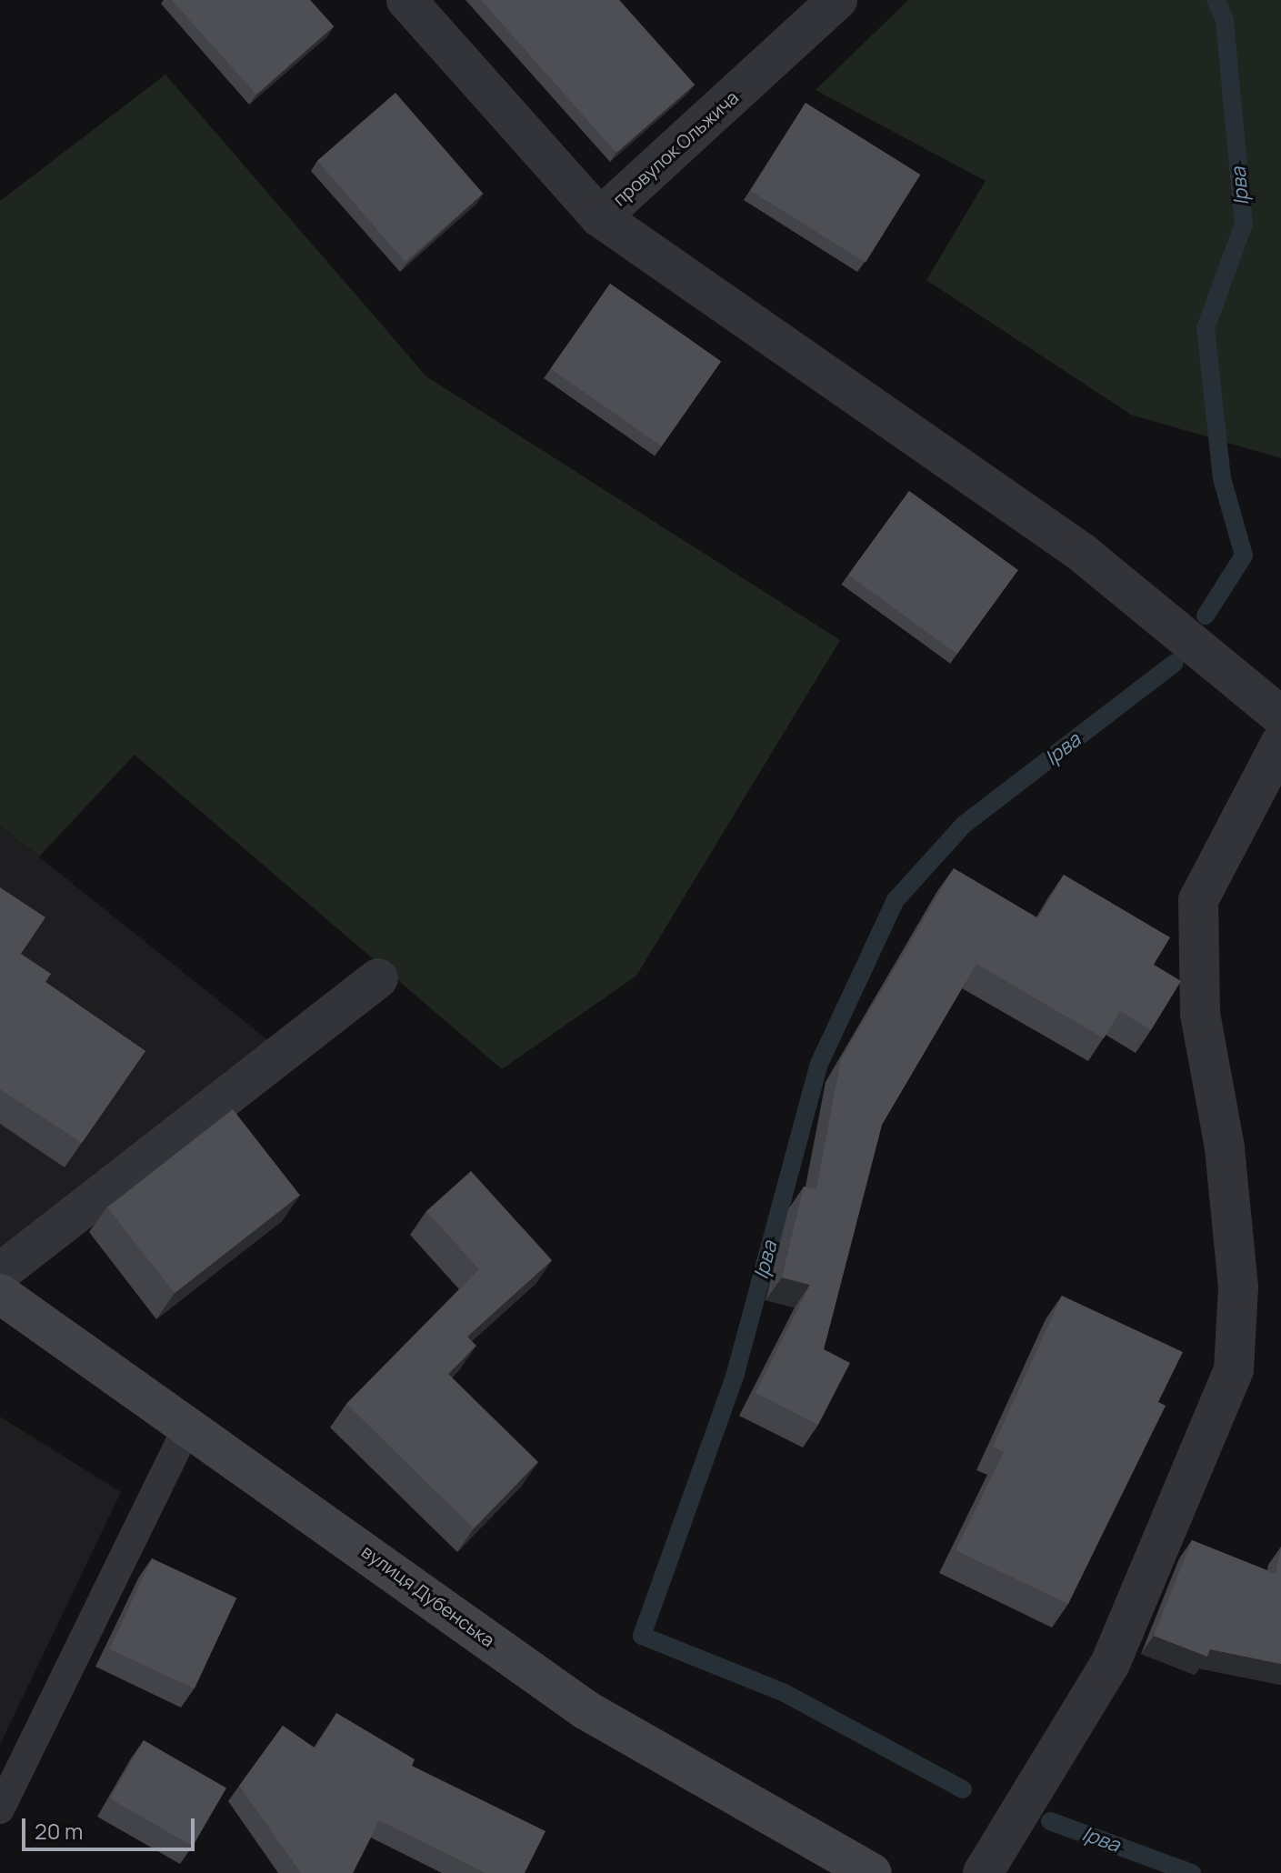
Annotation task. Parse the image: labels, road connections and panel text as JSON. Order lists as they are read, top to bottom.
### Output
{
  "streets": {
    "main road": ["вулиця Дубенська"],
    "street": ["провулок Ольжича"]
  },
  "water": ["Ірва"],
  "scale_bar": "20 m"
}
